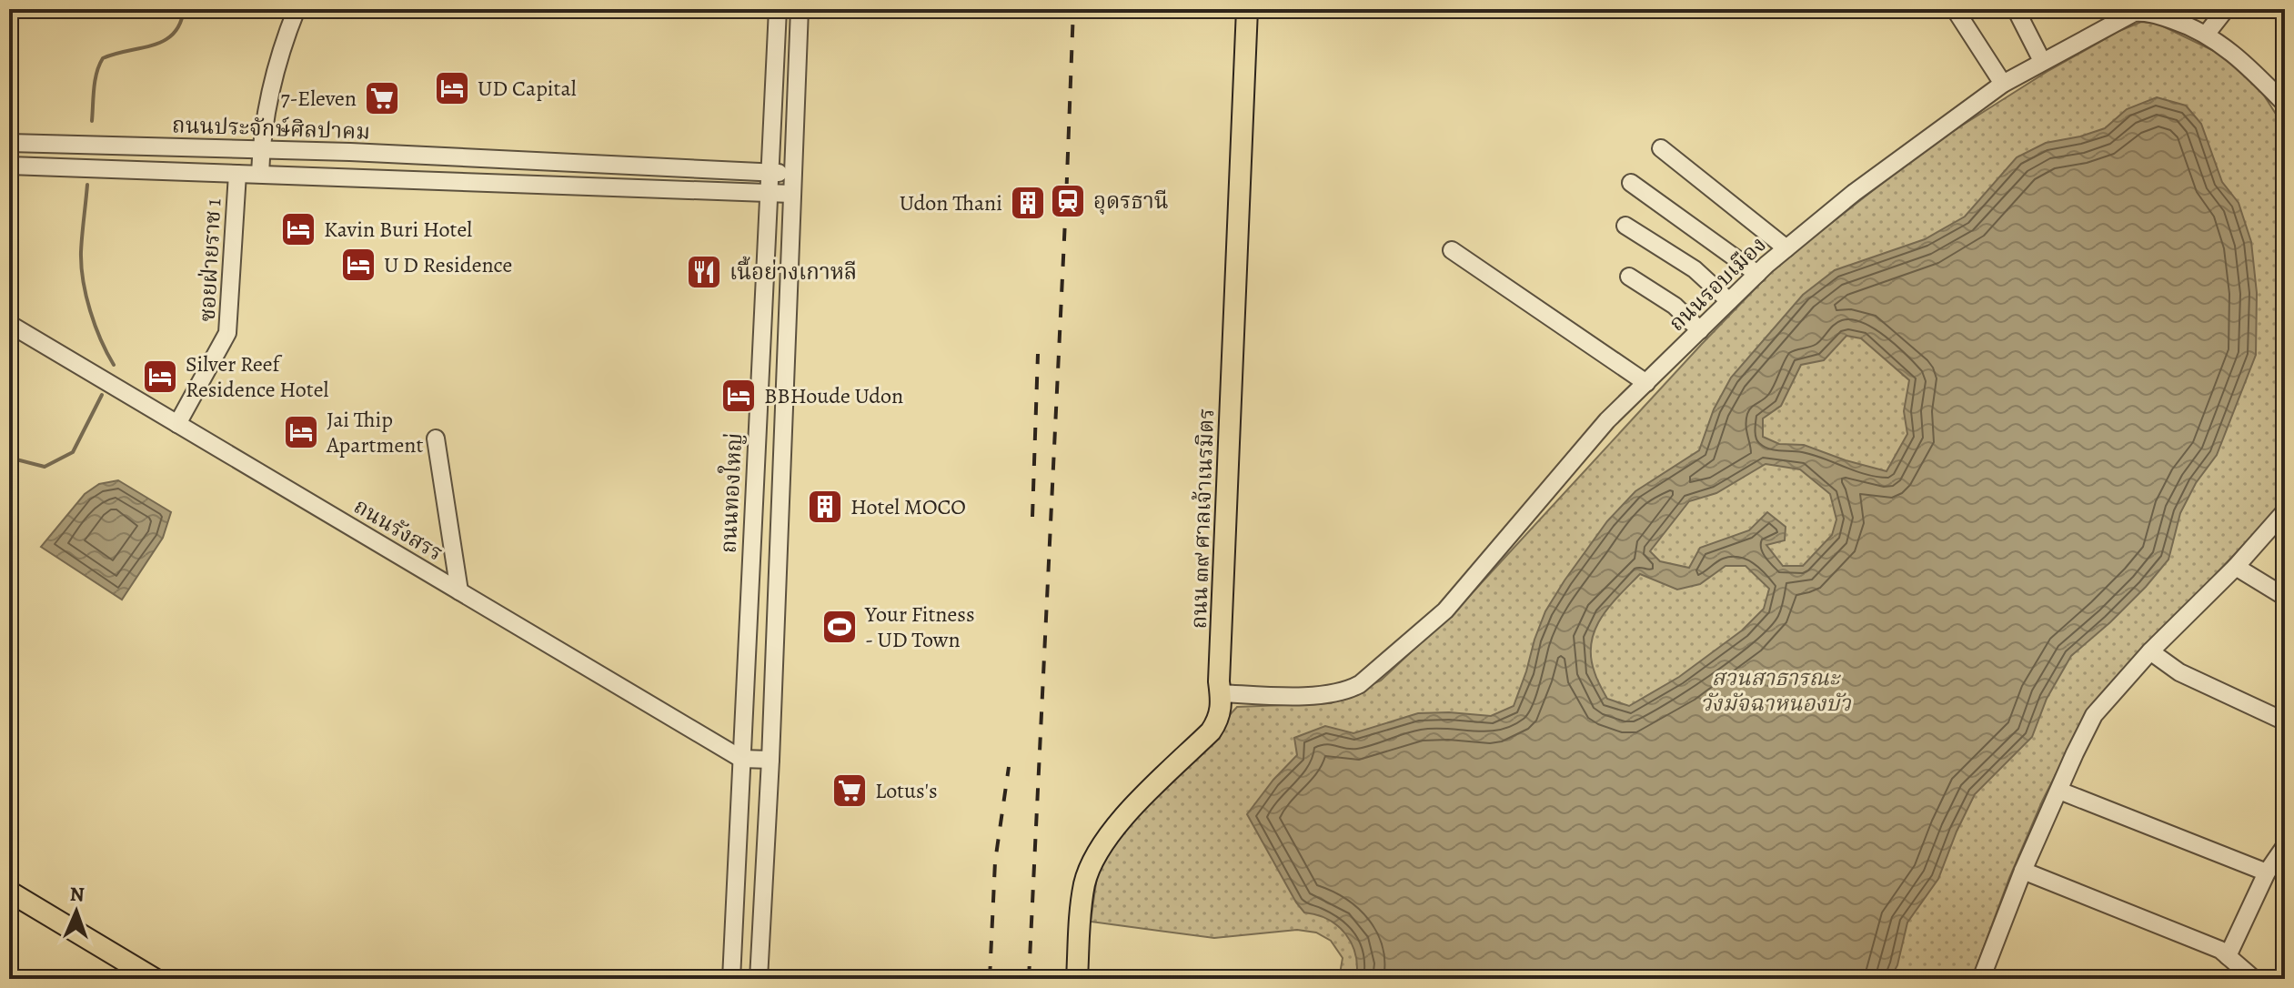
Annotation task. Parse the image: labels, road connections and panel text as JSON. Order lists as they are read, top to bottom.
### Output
{
  "streets": {
    "main road": ["ถนน ๓๙ ศาลเจ้าเนรมิตร"],
    "street": [
      "ถนนประจักษ์ศิลปาคม",
      "ซอยฝ่ายราช 1",
      "ถนนรอบเมือง",
      "ถนนทองใหญ่",
      "ถนนรังสรร"
    ]
  },
  "crossings": [
    ["ถนนประจักษ์ศิลปาคม", "ถนนทองใหญ่"],
    ["ซอยฝ่ายราช 1", "ถนนรังสรร"],
    ["ถนนรอบเมือง", "ถนน ๓๙ ศาลเจ้าเนรมิตร"],
    ["ถนนทองใหญ่", "ถนนรังสรร"]
  ],
  "parks": ["สวนสาธารณะ วังมัจฉาหนองบัว"],
  "places": {
    "hotel": [
      "UD Capital",
      "Kavin Buri Hotel",
      "U D Residence",
      "Silver Reef Residence Hotel",
      "BBHoude Udon",
      "Jai Thip Apartment"
    ],
    "supermarket": ["7-Eleven", "Lotus's"],
    "station": ["อุดรธานี"],
    "building": ["Udon Thani", "Hotel MOCO"],
    "restaurant": ["เนื้อย่างเกาหลี"],
    "sports": ["Your Fitness - UD Town"]
  },
  "north": "top"
}
